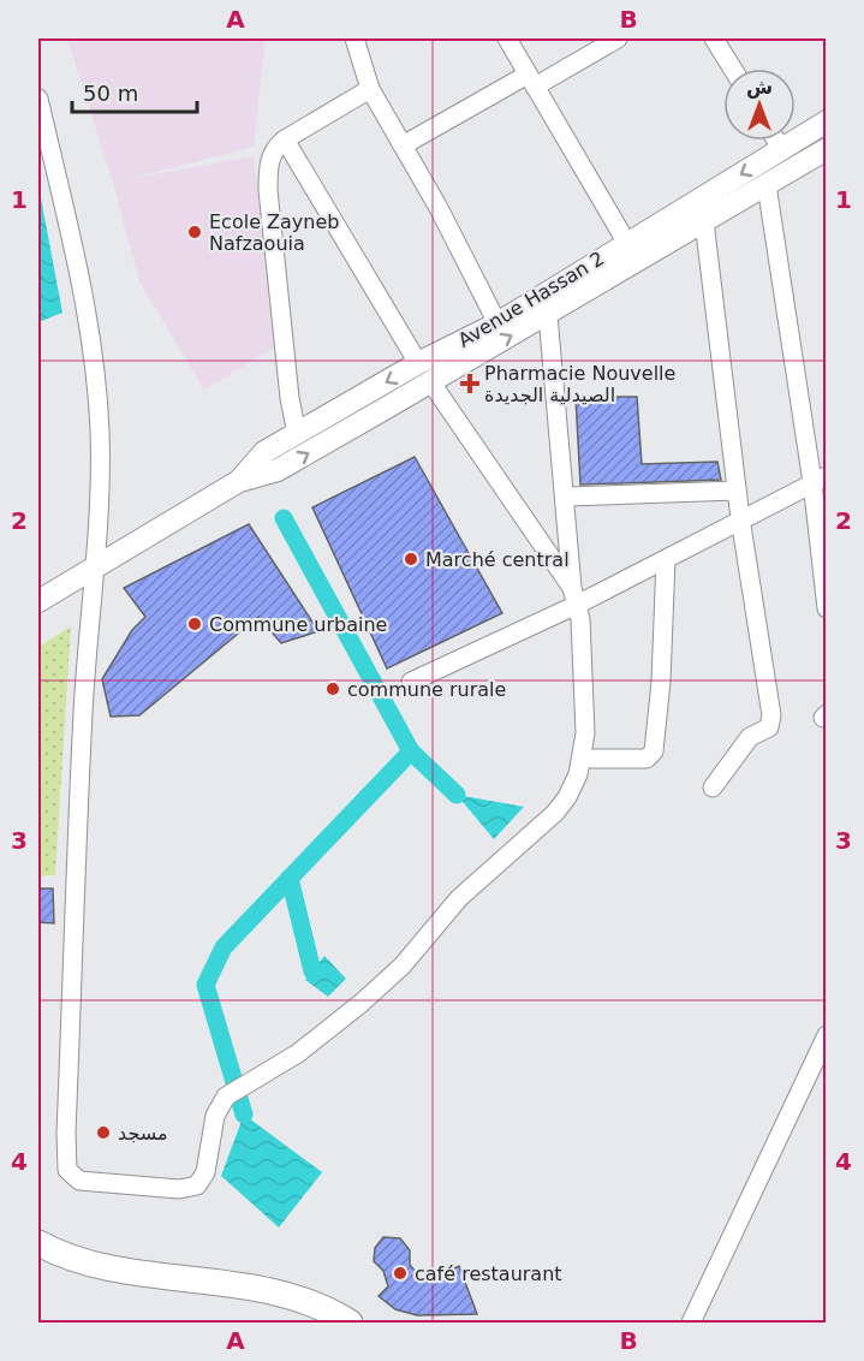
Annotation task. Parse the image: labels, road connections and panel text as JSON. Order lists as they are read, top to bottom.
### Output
{
  "streets": {
    "main road": ["Avenue Hassan 2"]
  },
  "places": {
    "other": [
      "Ecole Zayneb Nafzaouia",
      "Marché central",
      "Commune urbaine",
      "commune rurale",
      "مسجد",
      "café restaurant"
    ],
    "health": ["Pharmacie Nouvelle الصيدلية الجديدة"]
  },
  "scale_bar": "50 m",
  "north": "top",
  "grid": {
    "columns": ["A", "B"],
    "rows": [
      "1",
      "2",
      "3",
      "4"
    ]
  }
}
